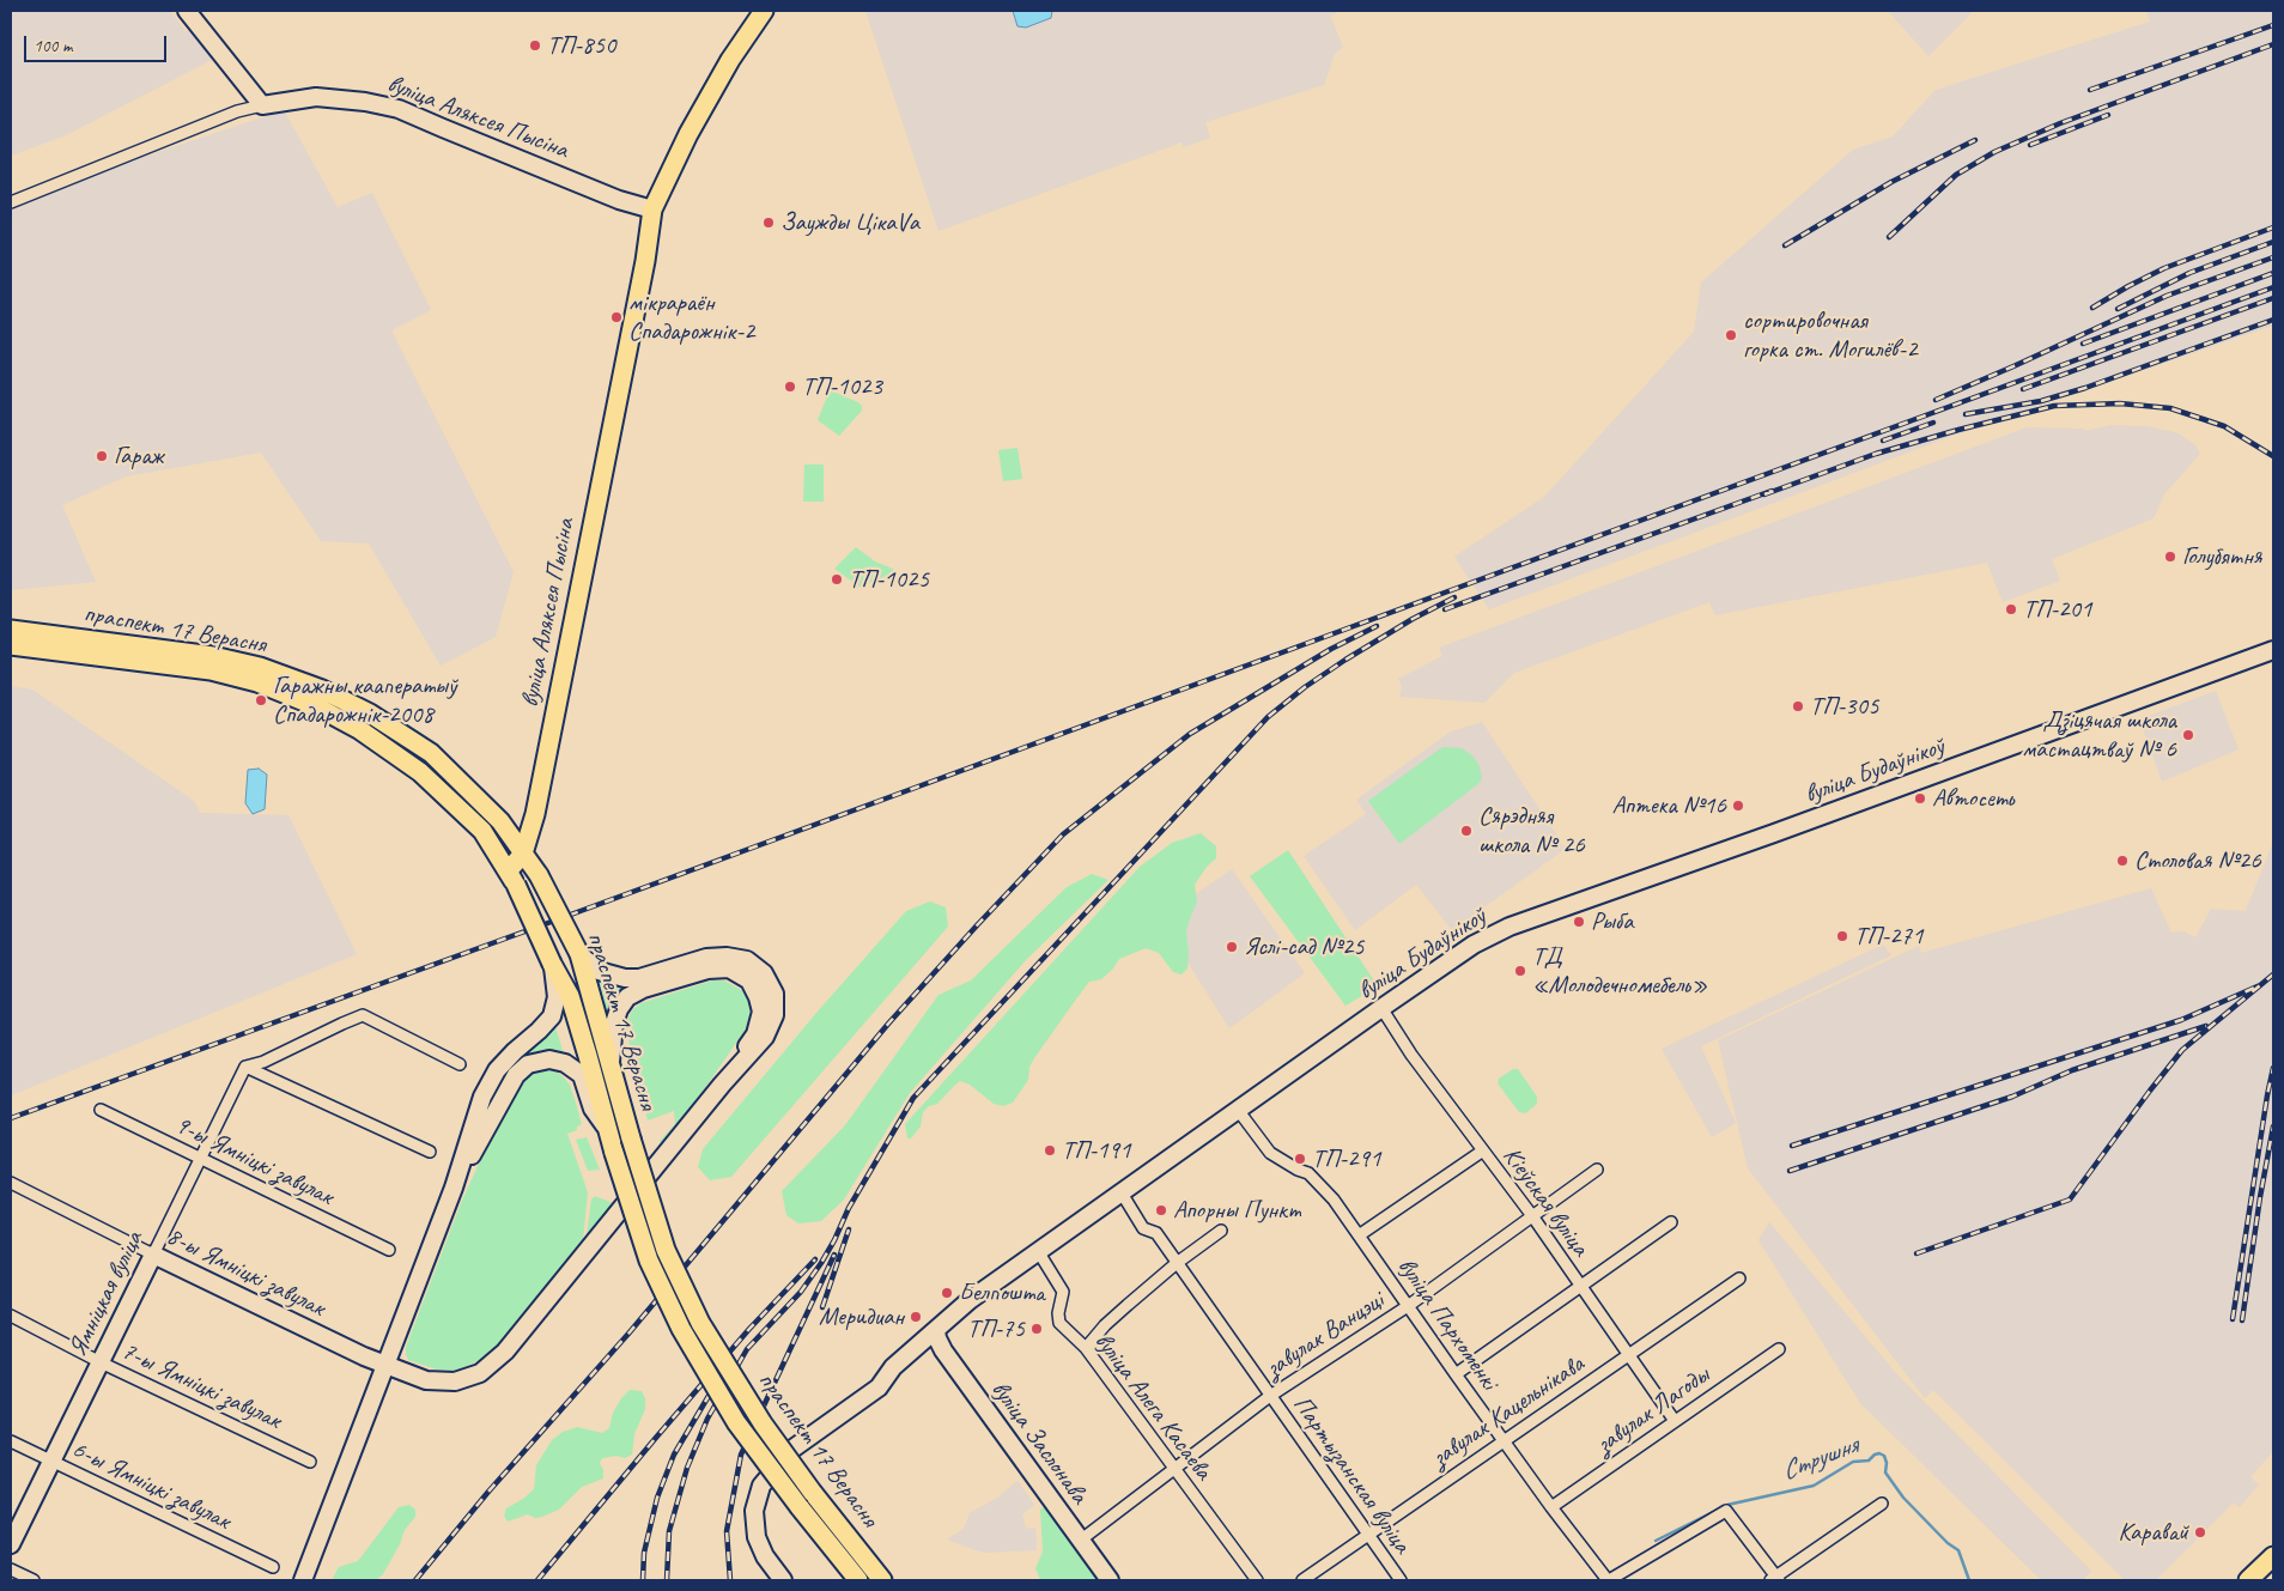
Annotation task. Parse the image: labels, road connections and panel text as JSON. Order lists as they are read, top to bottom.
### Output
{
  "streets": {
    "main road": [
      "вуліца Аляксея Пысіна",
      "праспект 17 Верасня",
      "вуліца Будаўнікоў",
      "8-ы Ямніцкі завулак",
      "Ямніцкая вуліца",
      "вуліца Заслонава"
    ],
    "street": [
      "9-ы Ямніцкі завулак",
      "Кіеўская вуліца",
      "вуліца Пархоменкі",
      "завулак Ванцэці",
      "7-ы Ямніцкі завулак",
      "вуліца Алега Касаева",
      "завулак Лагоды",
      "завулак Кацельнікава",
      "Партызанская вуліца",
      "6-ы Ямніцкі завулак"
    ]
  },
  "crossings": [
    ["вуліца Аляксея Пысіна", "праспект 17 Верасня"],
    ["вуліца Будаўнікоў", "Кіеўская вуліца"],
    ["вуліца Будаўнікоў", "вуліца Пархоменкі"],
    ["вуліца Будаўнікоў", "вуліца Алега Касаева"],
    ["вуліца Будаўнікоў", "вуліца Заслонава"],
    ["вуліца Будаўнікоў", "Партызанская вуліца"],
    ["9-ы Ямніцкі завулак", "Ямніцкая вуліца"],
    ["Кіеўская вуліца", "завулак Ванцэці"],
    ["Кіеўская вуліца", "завулак Лагоды"],
    ["Кіеўская вуліца", "завулак Кацельнікава"],
    ["8-ы Ямніцкі завулак", "Ямніцкая вуліца"],
    ["Ямніцкая вуліца", "7-ы Ямніцкі завулак"],
    ["Ямніцкая вуліца", "6-ы Ямніцкі завулак"],
    ["вуліца Пархоменкі", "завулак Ванцэці"],
    ["вуліца Пархоменкі", "завулак Лагоды"],
    ["вуліца Пархоменкі", "завулак Кацельнікава"],
    ["завулак Ванцэці", "вуліца Алега Касаева"],
    ["завулак Ванцэці", "вуліца Заслонава"],
    ["завулак Ванцэці", "Партызанская вуліца"],
    ["завулак Кацельнікава", "Партызанская вуліца"]
  ],
  "water": ["Струшня"],
  "places": [
    "ТП-850",
    "Заужды ЦікаVа",
    "мікрараён Спадарожнік-2",
    "сортировочная горка ст. Могилёв-2",
    "ТП-1023",
    "Гараж",
    "Голубятня",
    "ТП-1025",
    "ТП-201",
    "Гаражны кааператыў Спадарожнік-2008",
    "ТП-305",
    "Дзіцячая школа мастацтваў № 6",
    "Автосеть",
    "Аптека №16",
    "Сярэдняя школа № 26",
    "Столовая №26",
    "Рыба",
    "ТП-271",
    "Яслі-сад №25",
    "ТД «Молодечномебель»",
    "ТП-191",
    "ТП-291",
    "Апорны Пункт",
    "Белпошта",
    "Меридиан",
    "ТП-75",
    "Каравай"
  ],
  "scale_bar": "100 m"
}
